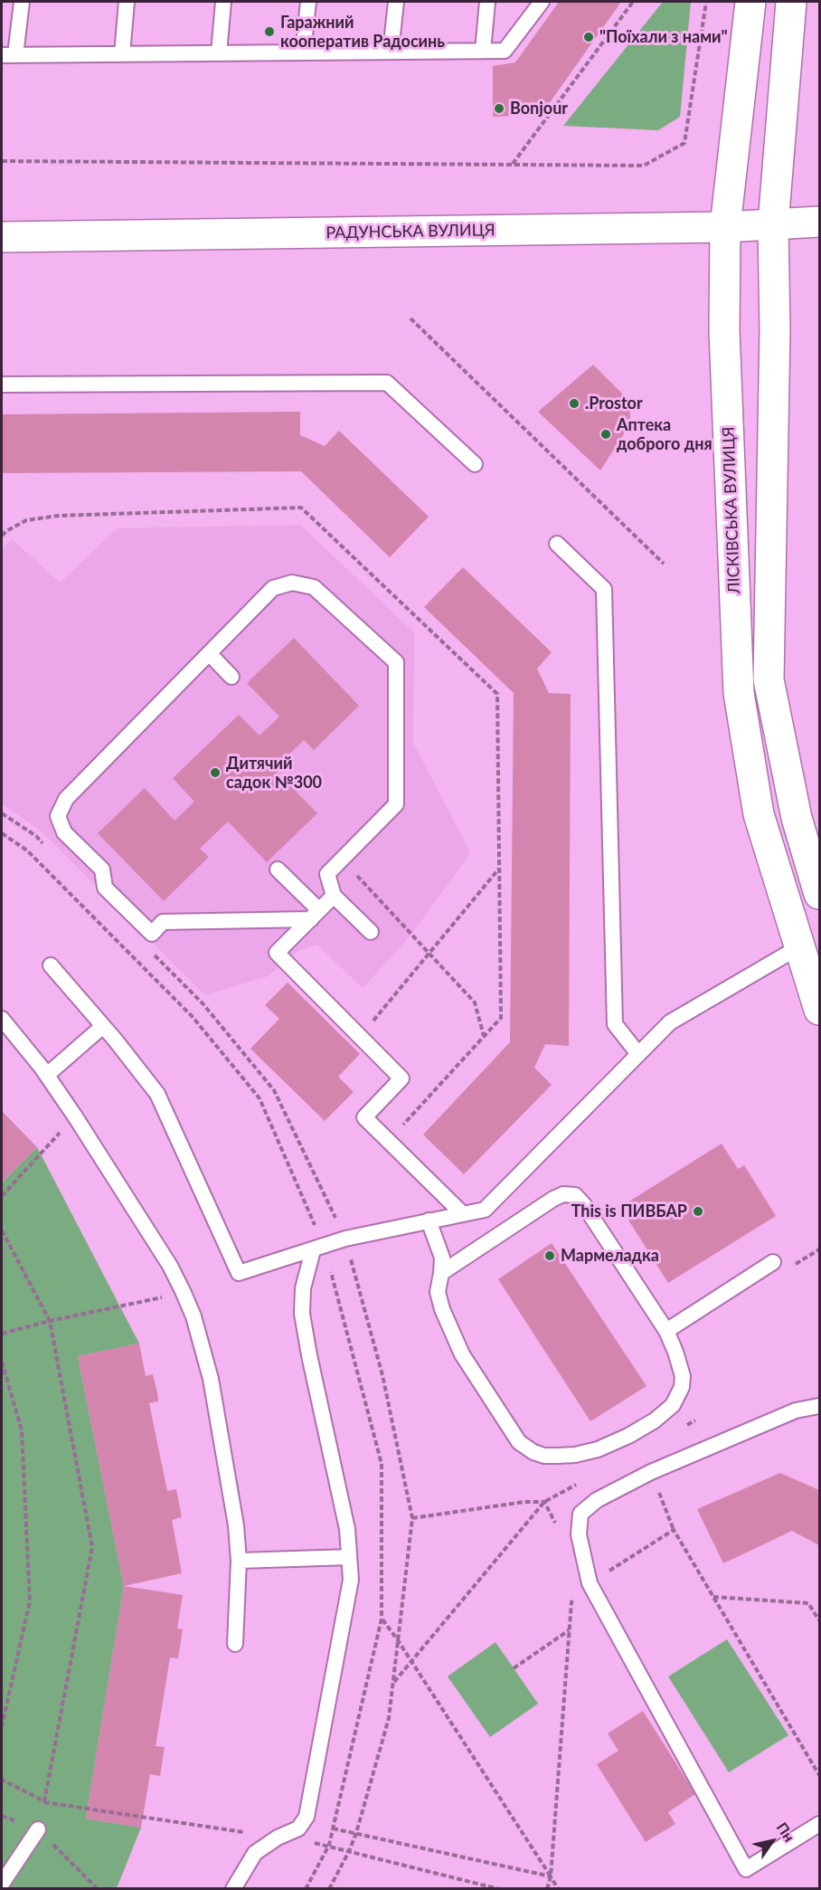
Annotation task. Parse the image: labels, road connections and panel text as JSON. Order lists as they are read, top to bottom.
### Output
{
  "streets": {
    "street": ["РАДУНСЬКА ВУЛИЦЯ", "ЛІСКІВСЬКА ВУЛИЦЯ"]
  },
  "crossings": [
    ["РАДУНСЬКА ВУЛИЦЯ", "ЛІСКІВСЬКА ВУЛИЦЯ"]
  ],
  "places": [
    "Гаражний кооператив Радосинь",
    "\"Поїхали з нами\"",
    "Bonjour",
    ".Prostor",
    "Аптека доброго дня",
    "Дитячий садок №300",
    "This is ПИВБАР",
    "Мармеладка"
  ],
  "north": "top right"
}
